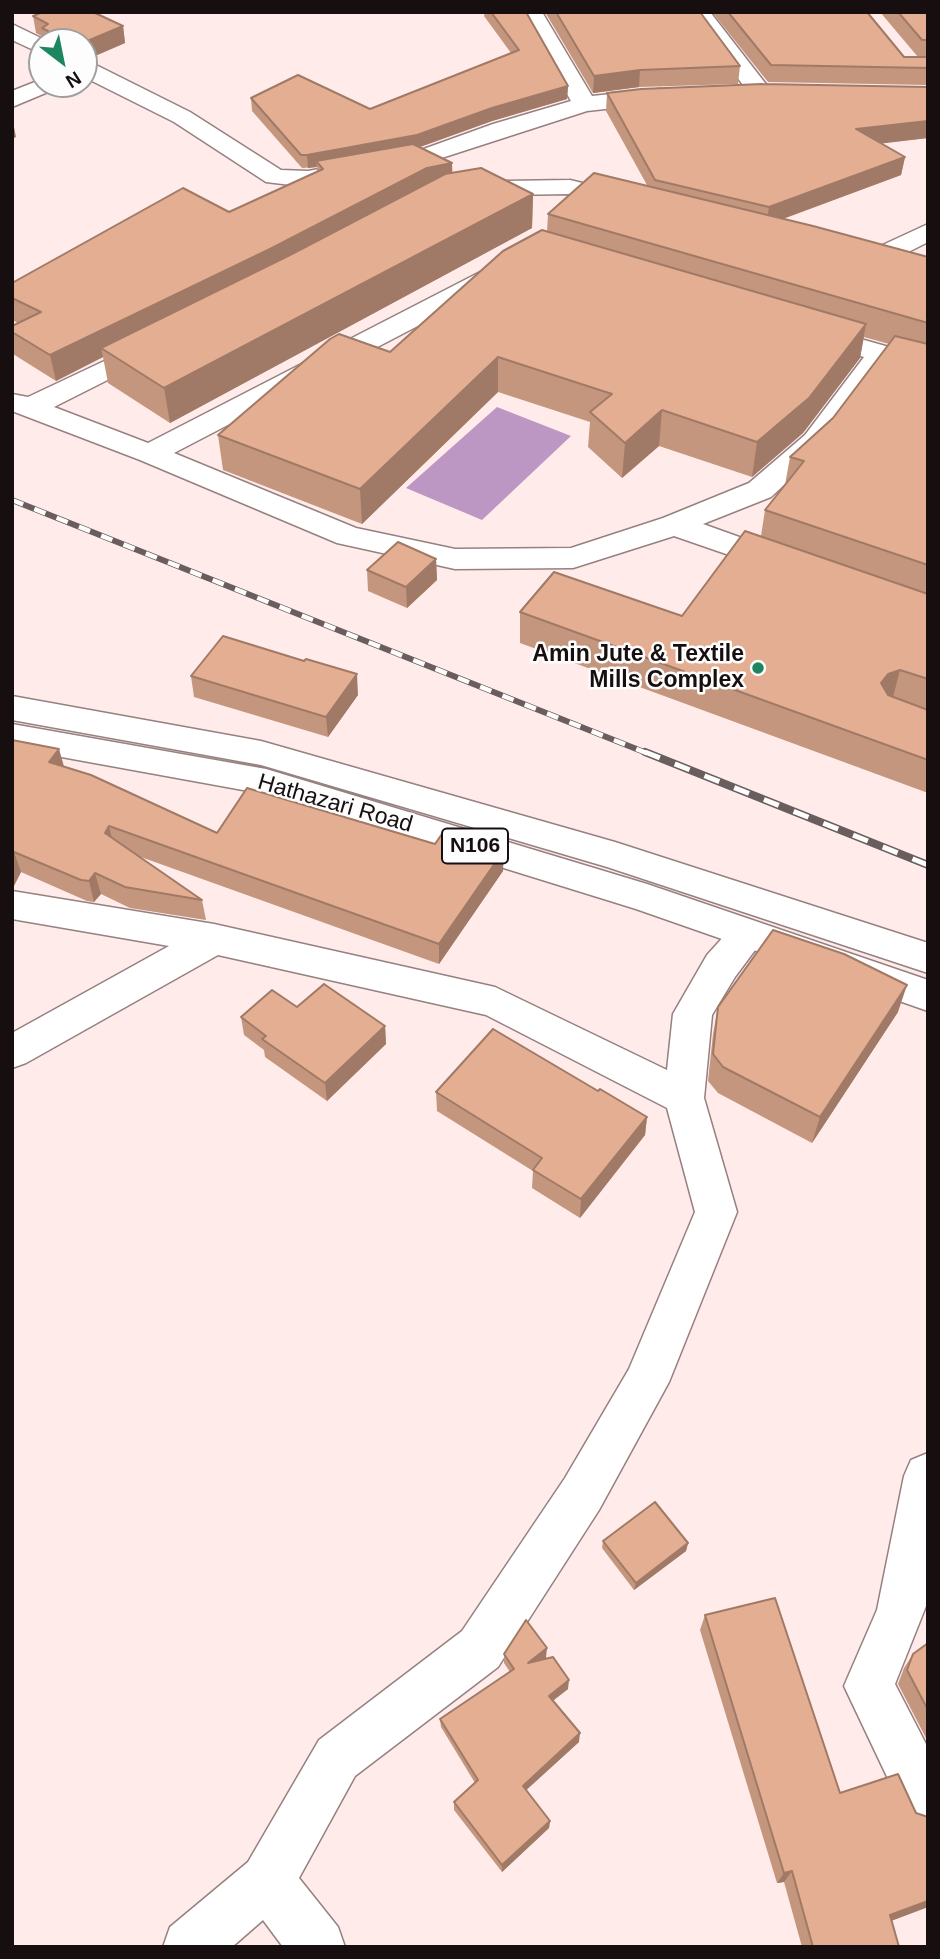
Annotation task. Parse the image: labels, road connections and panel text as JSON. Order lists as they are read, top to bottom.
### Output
{
  "streets": {
    "main road": ["Hathazari Road", "N106"]
  },
  "places": ["Amin Jute & Textile Mills Complex"],
  "north": "bottom right"
}
